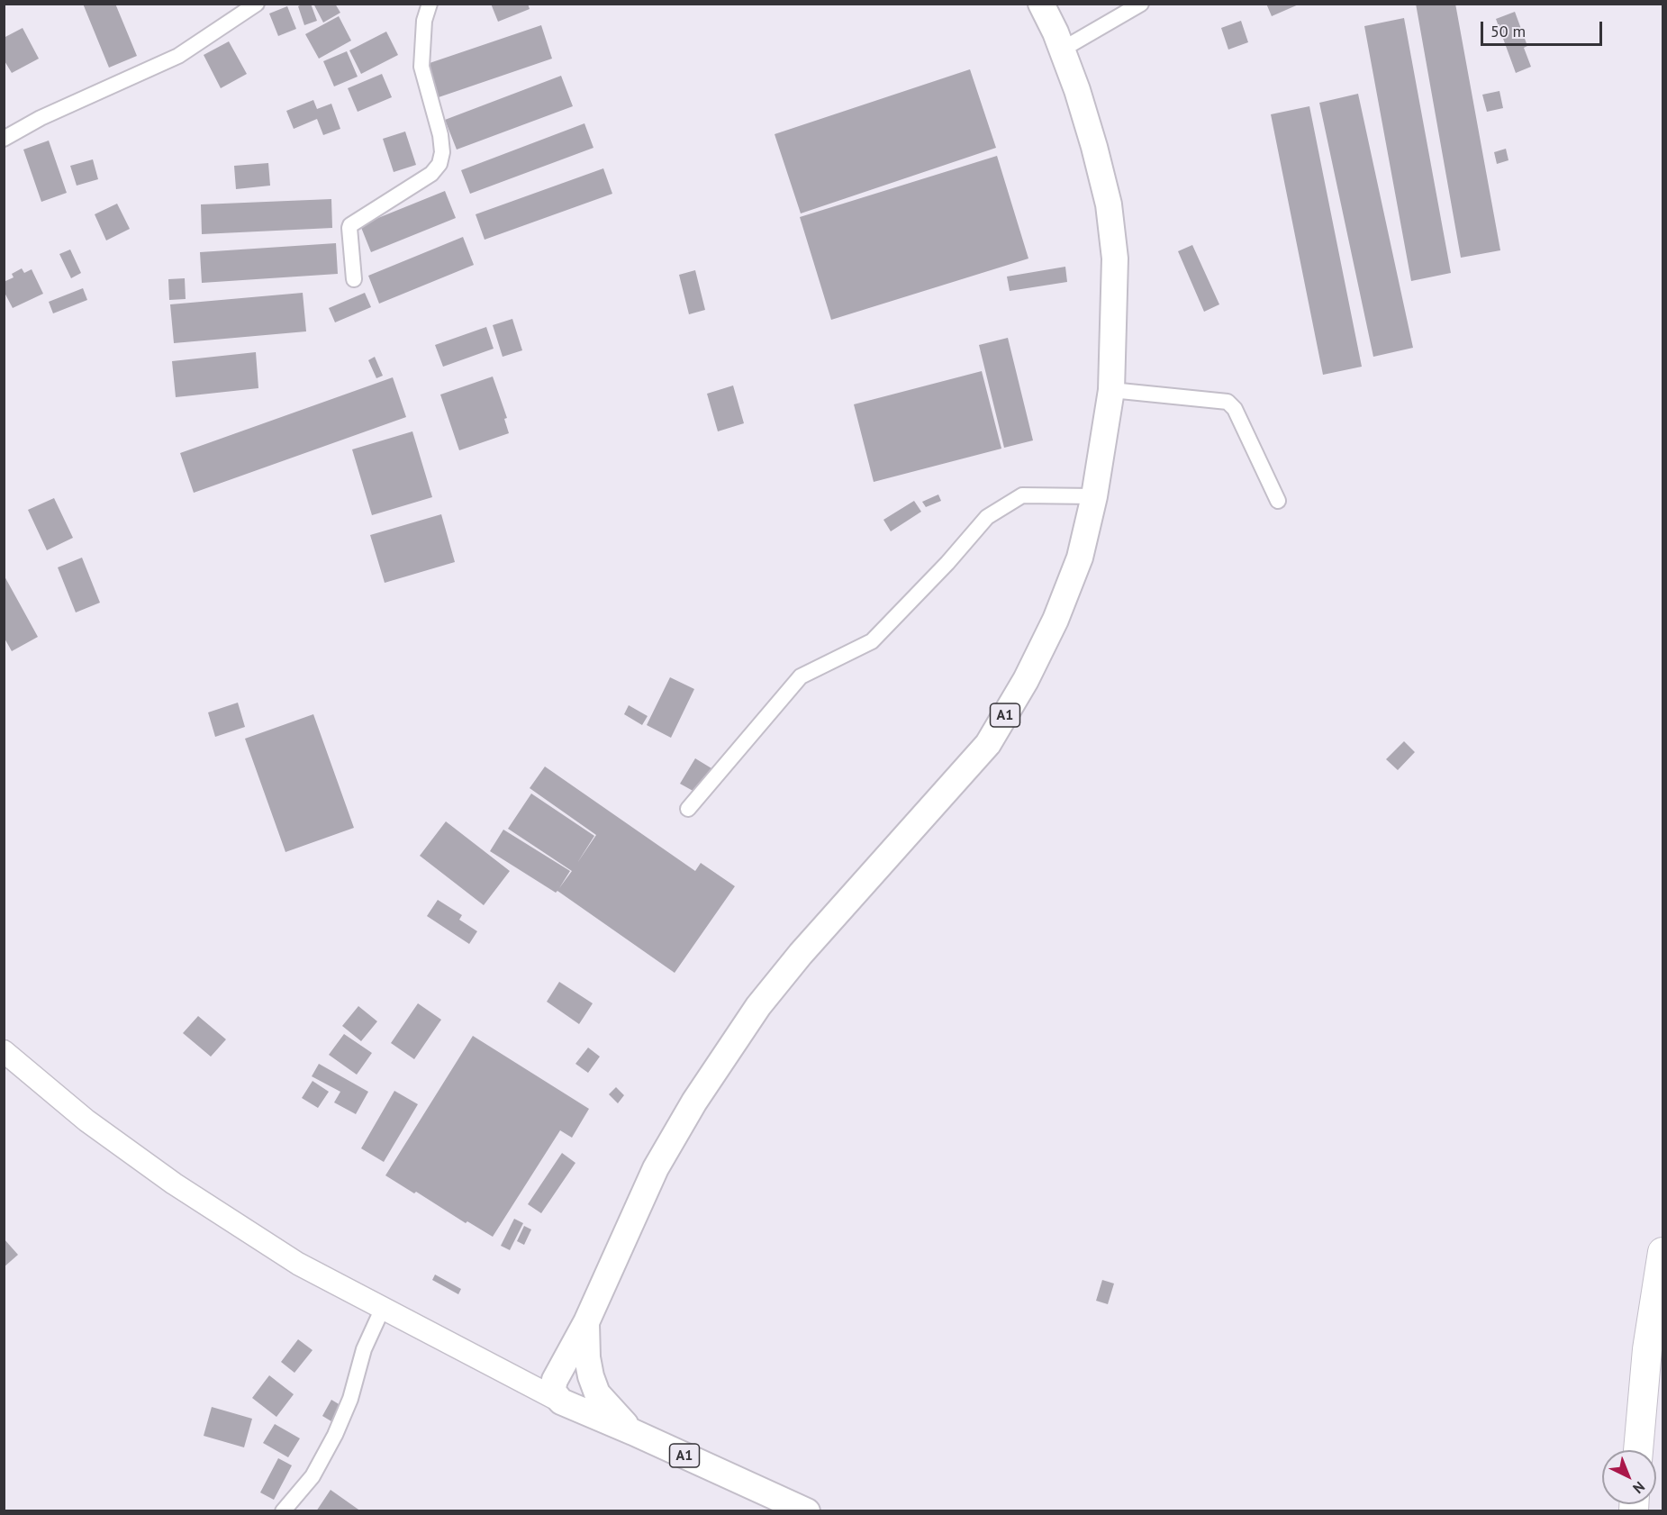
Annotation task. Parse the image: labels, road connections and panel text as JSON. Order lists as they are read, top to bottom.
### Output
{
  "streets": {
    "highway": ["A1"]
  },
  "scale_bar": "50 m",
  "north": "bottom right"
}
